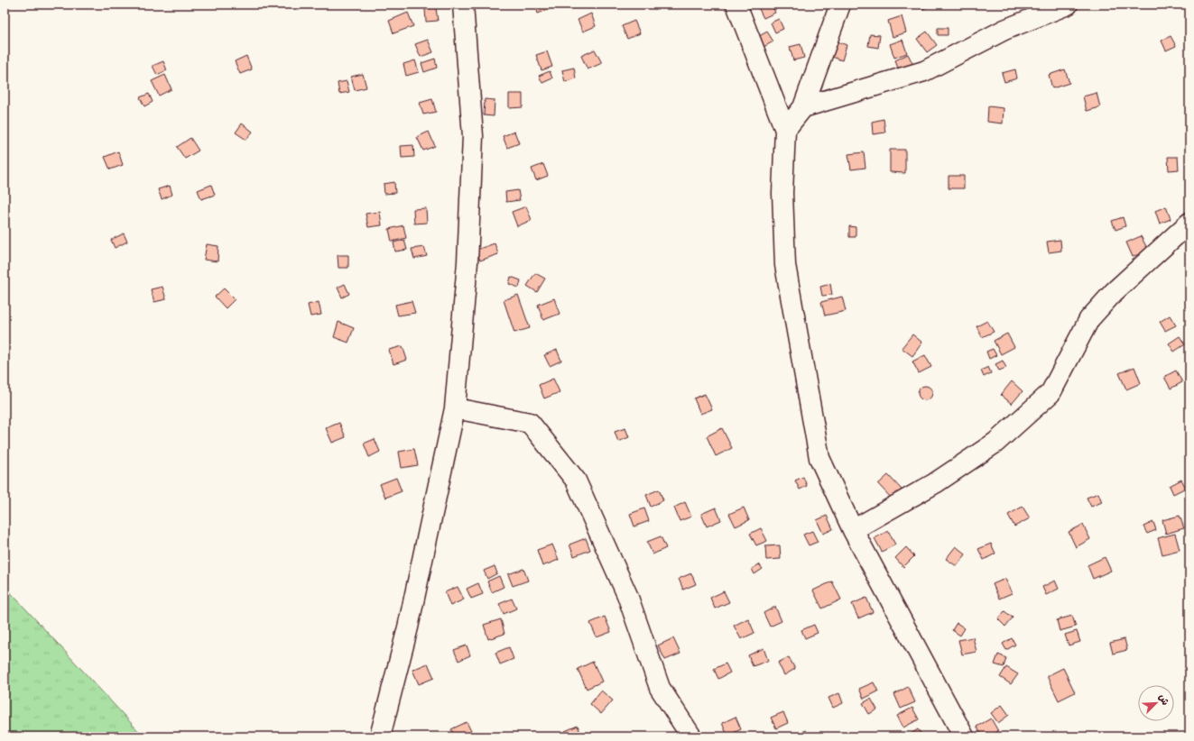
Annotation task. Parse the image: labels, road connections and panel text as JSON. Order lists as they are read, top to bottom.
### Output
{
  "north": "top right"
}
